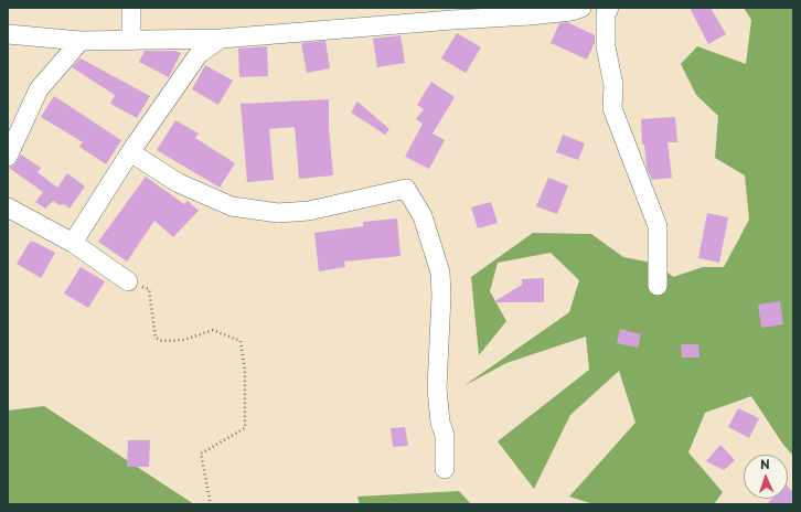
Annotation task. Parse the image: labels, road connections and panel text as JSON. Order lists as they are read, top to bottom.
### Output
{
  "north": "top"
}
